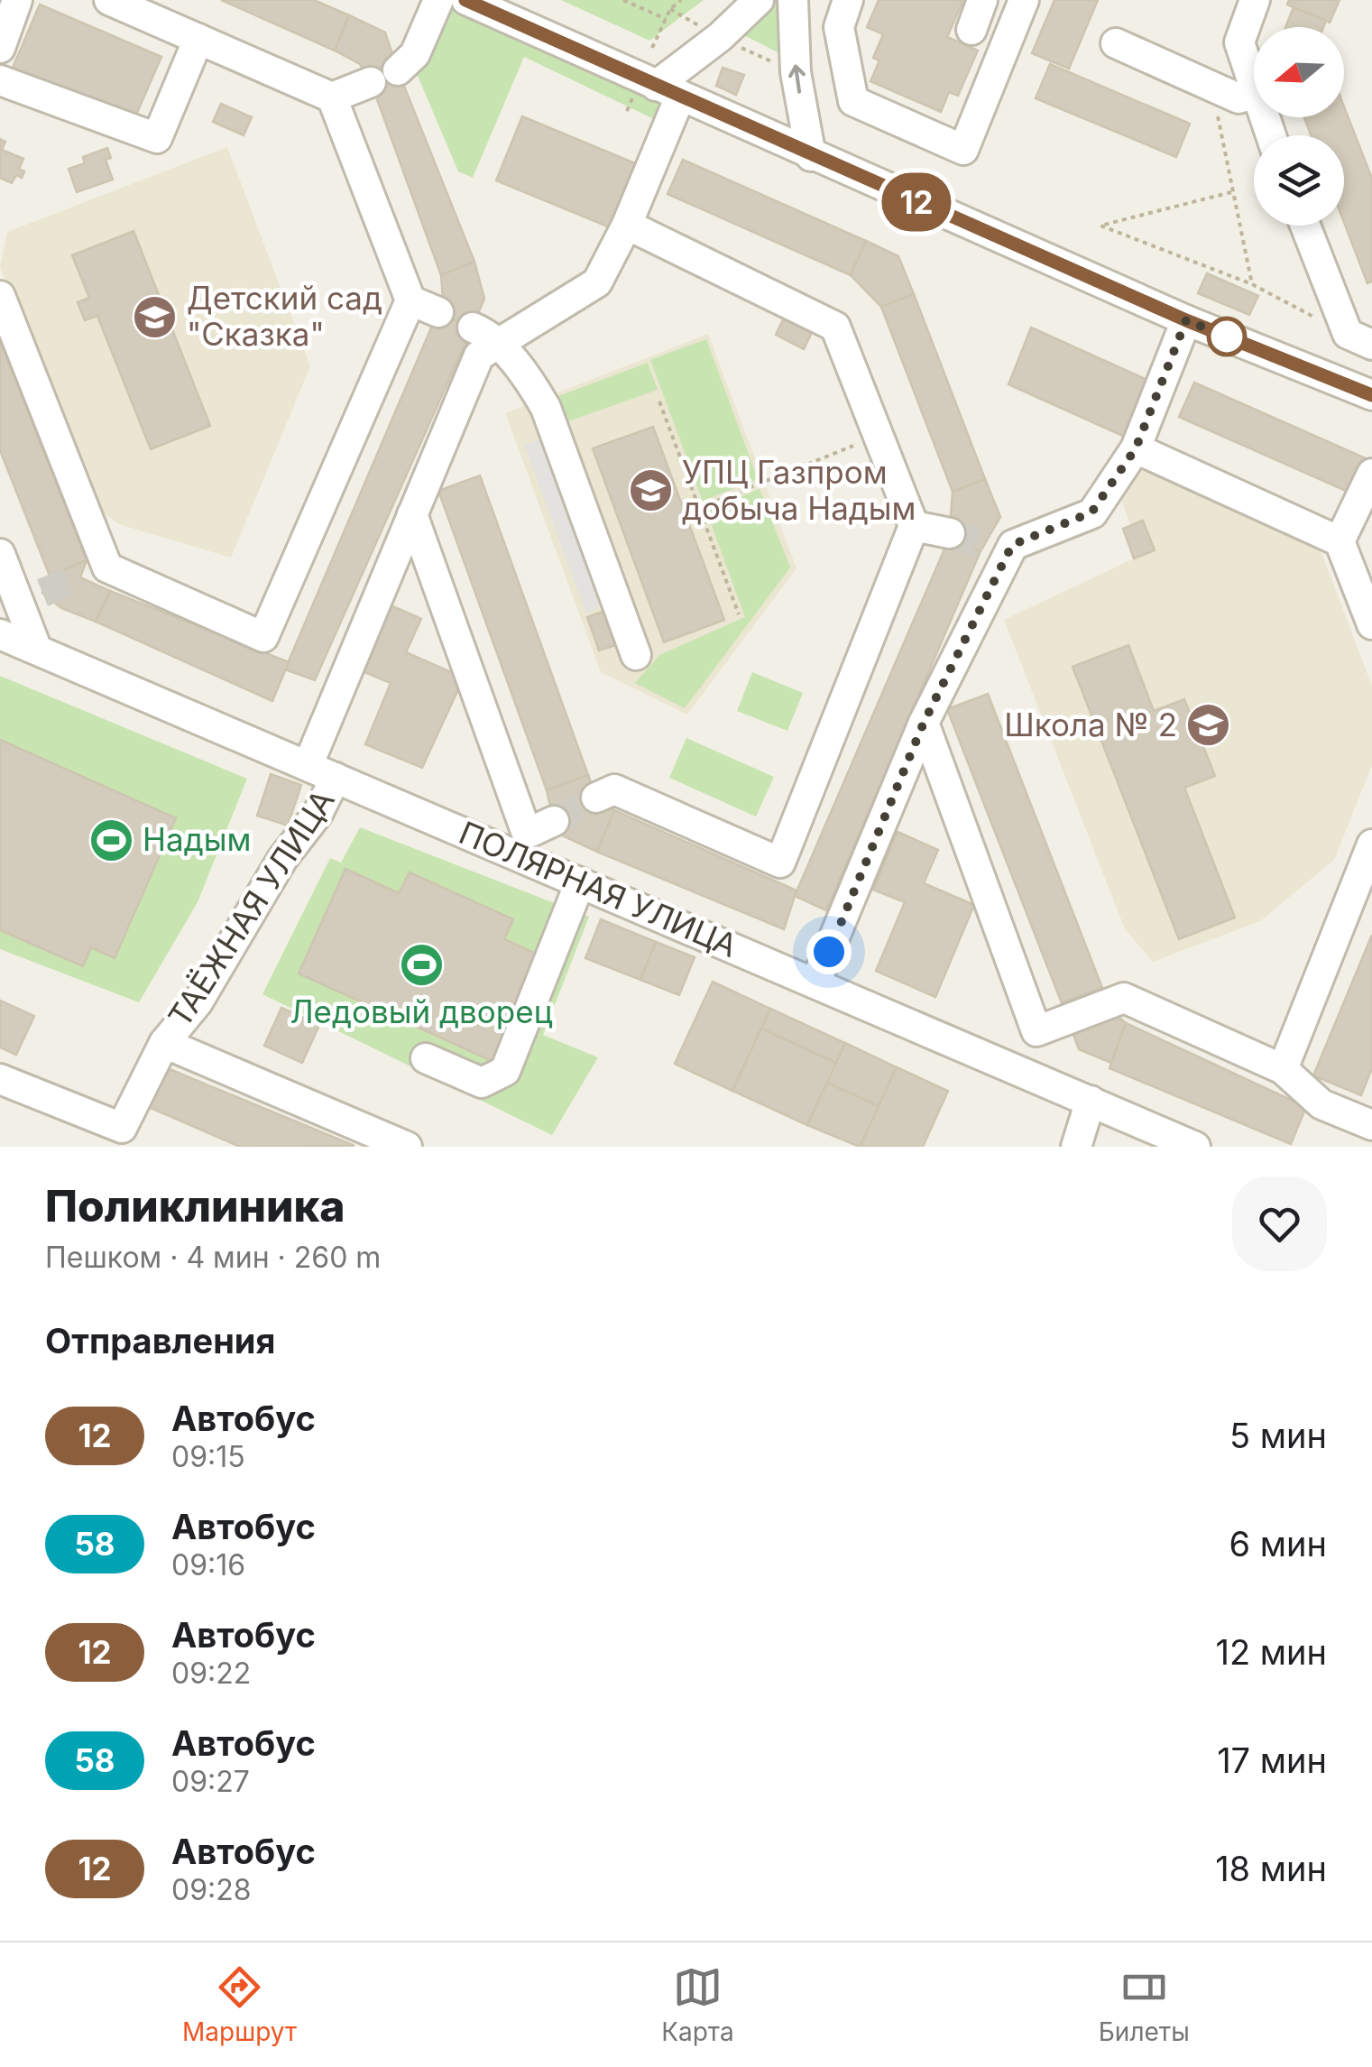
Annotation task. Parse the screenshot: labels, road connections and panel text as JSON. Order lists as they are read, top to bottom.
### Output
{
  "streets": {
    "street": ["ПОЛЯРНАЯ УЛИЦА", "ТАЁЖНАЯ УЛИЦА"]
  },
  "crossings": [
    ["ПОЛЯРНАЯ УЛИЦА", "ТАЁЖНАЯ УЛИЦА"]
  ],
  "places": {
    "school or university": ["Детский сад \"Сказка\"", "УПЦ Газпром добыча Надым", "Школа № 2"],
    "sports": ["Надым", "Ледовый дворец"]
  },
  "lines": ["bus line 12"],
  "north": "left",
  "page": {
    "on_map": "12",
    "heading": [
      ["Поликлиника", "Пешком · 4 мин · 260 m"],
      "Отправления"
    ],
    "list": [
      {
        "mark": "12",
        "name": "Автобус",
        "note": "09:15",
        "value": "5 мин"
      },
      {
        "mark": "58",
        "name": "Автобус",
        "note": "09:16",
        "value": "6 мин"
      },
      {
        "mark": "12",
        "name": "Автобус",
        "note": "09:22",
        "value": "12 мин"
      },
      {
        "mark": "58",
        "name": "Автобус",
        "note": "09:27",
        "value": "17 мин"
      },
      {
        "mark": "12",
        "name": "Автобус",
        "note": "09:28",
        "value": "18 мин"
      }
    ],
    "tabs": ["Маршрут", "Карта", "Билеты"]
  }
}
